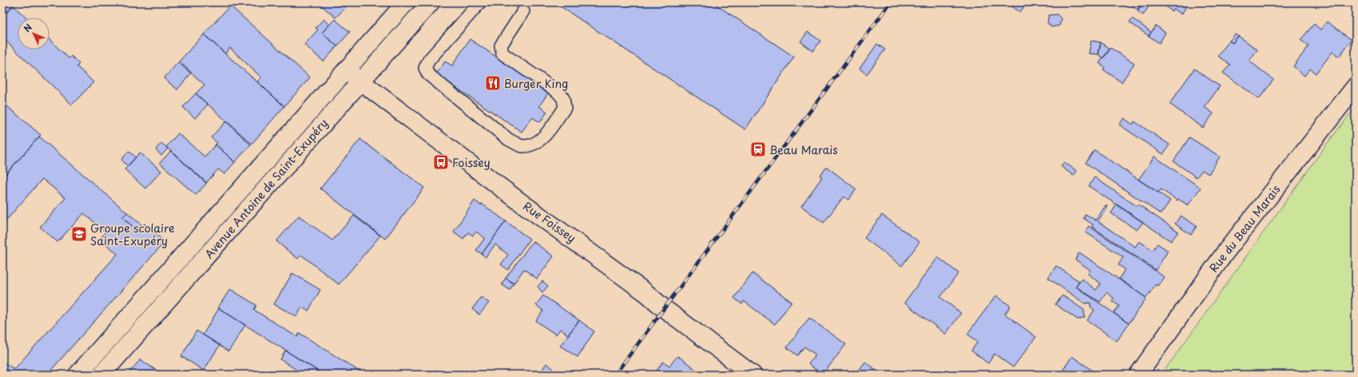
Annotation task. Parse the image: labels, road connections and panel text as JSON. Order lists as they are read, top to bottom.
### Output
{
  "streets": {
    "main road": ["Avenue Antoine de Saint-Exupéry", "Rue Foissey", "Rue du Beau Marais"]
  },
  "crossings": [
    ["Avenue Antoine de Saint-Exupéry", "Rue Foissey"]
  ],
  "places": {
    "restaurant": ["Burger King"],
    "station": ["Beau Marais"],
    "bus stop": ["Foissey"],
    "school or university": ["Groupe scolaire Saint-Exupéry"]
  },
  "north": "top left"
}
